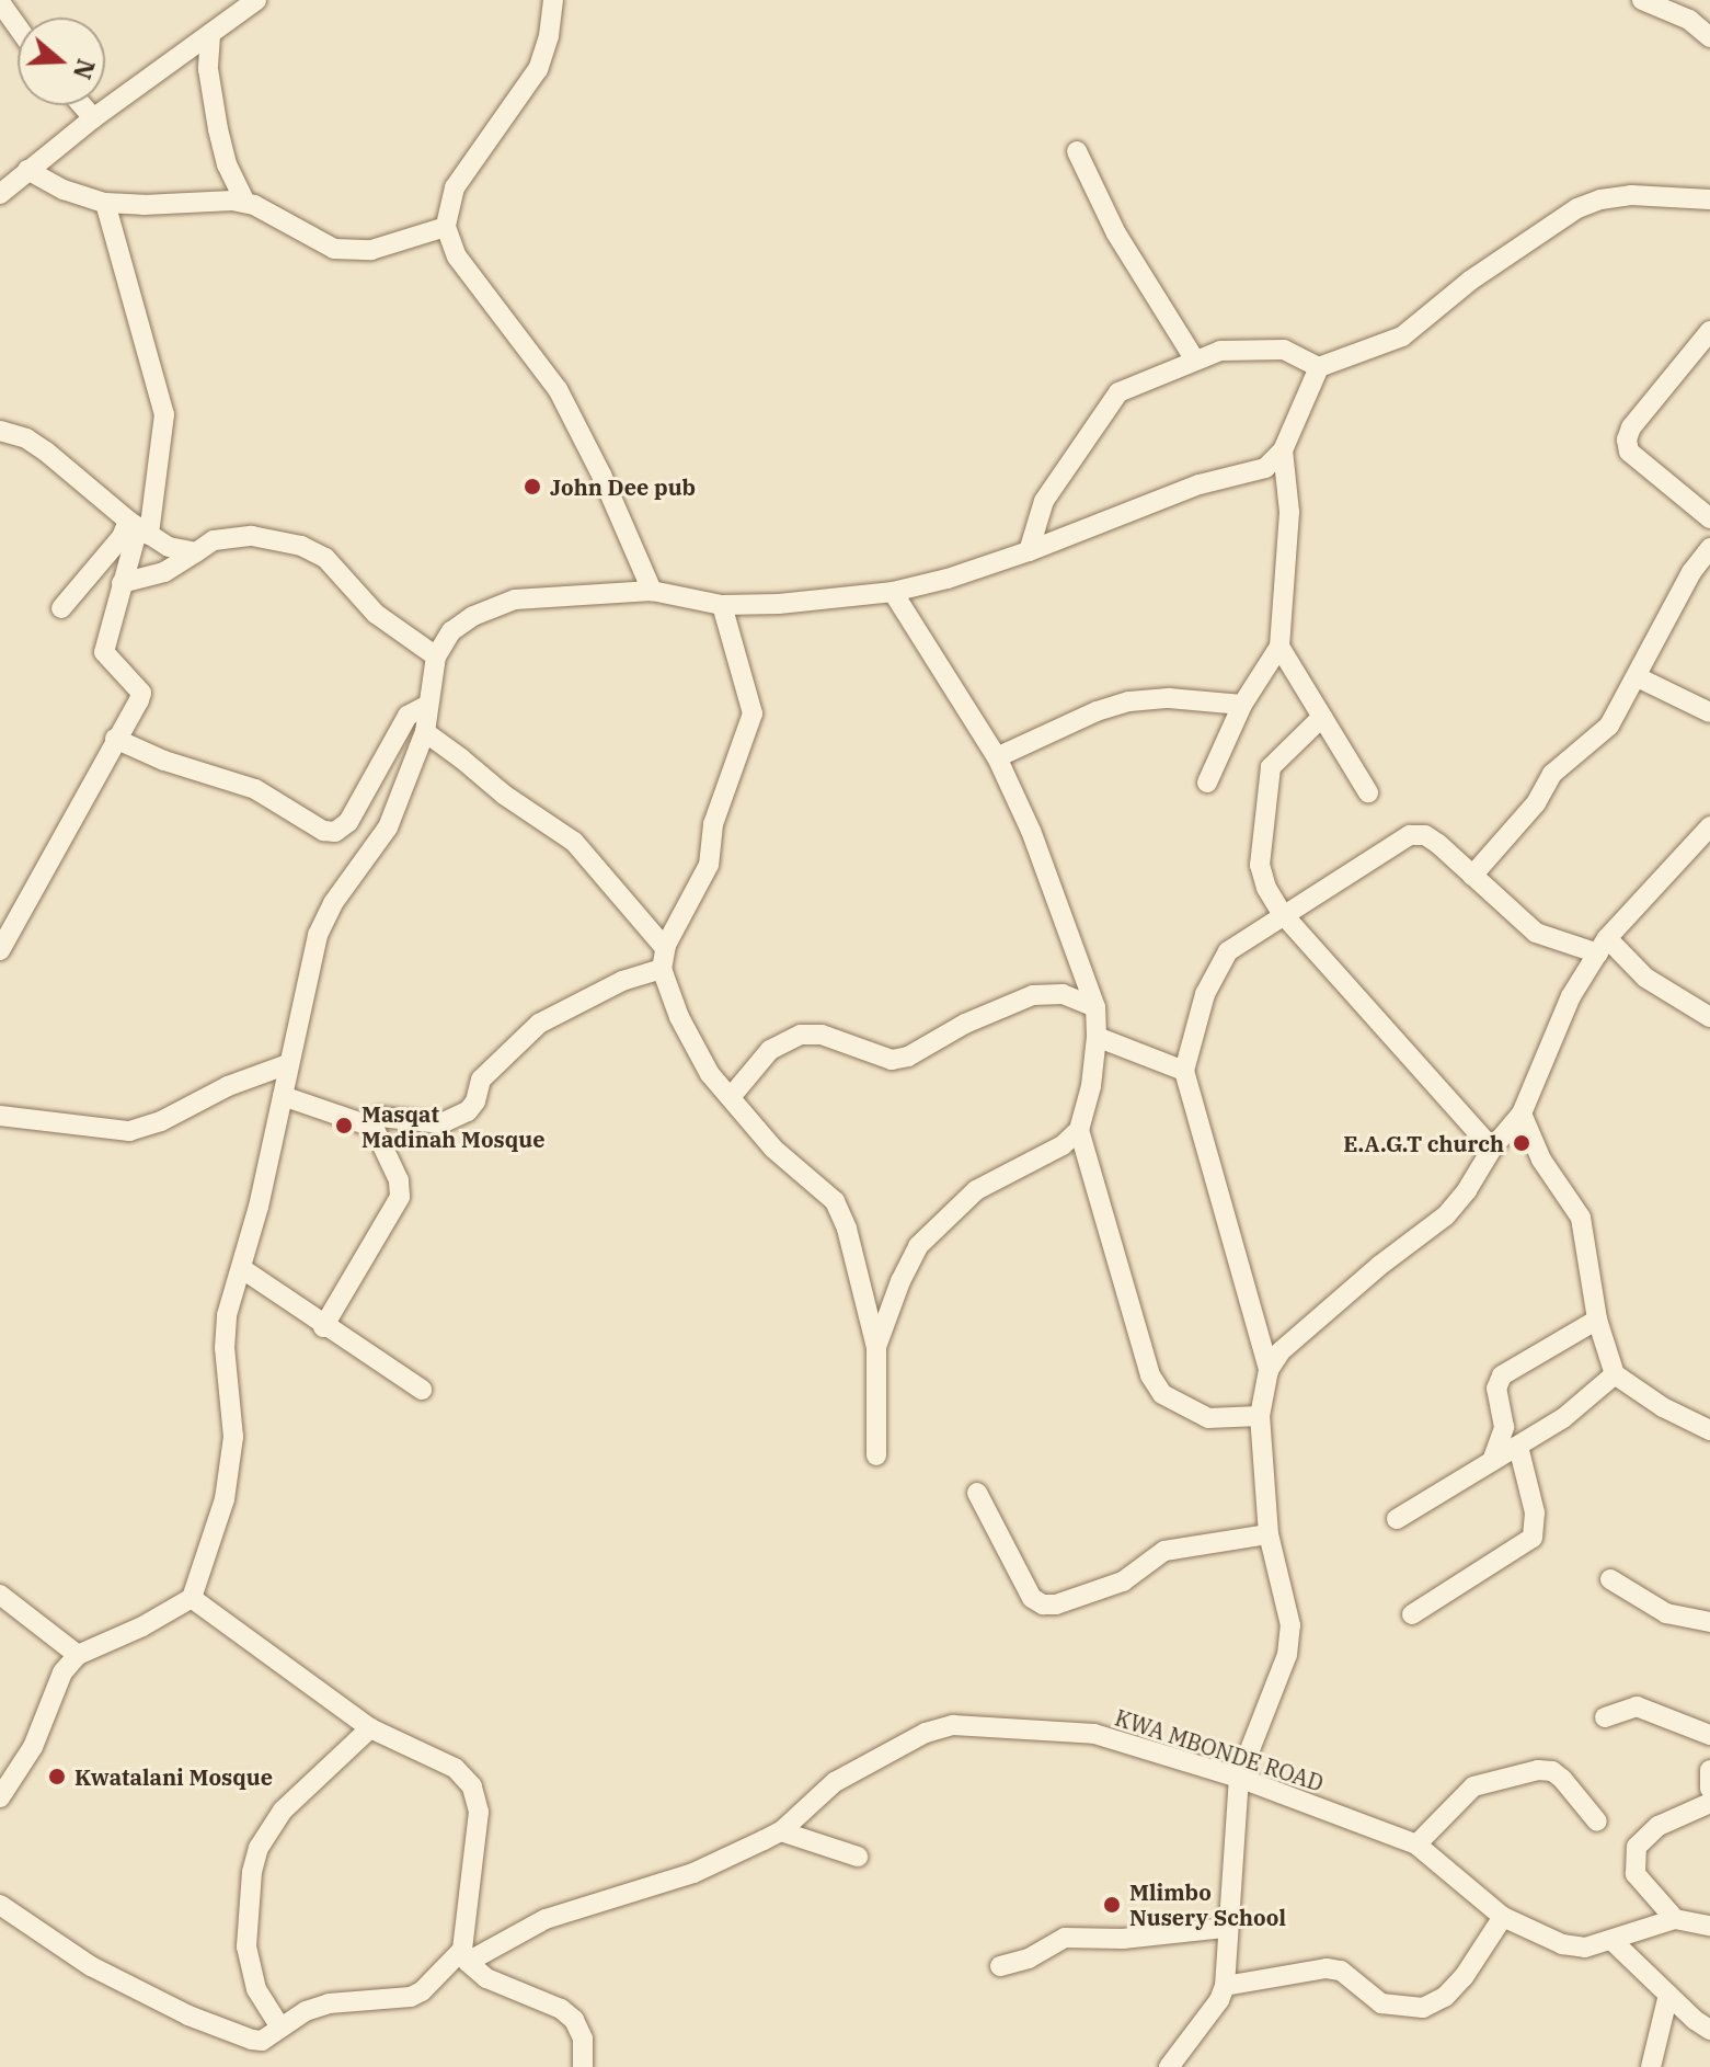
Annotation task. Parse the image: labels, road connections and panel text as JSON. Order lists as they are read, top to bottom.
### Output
{
  "streets": {
    "street": ["KWA MBONDE ROAD"]
  },
  "places": [
    "John Dee pub",
    "Masqat Madinah Mosque",
    "E.A.G.T church",
    "Kwatalani Mosque",
    "Mlimbo Nusery School"
  ],
  "north": "right"
}
